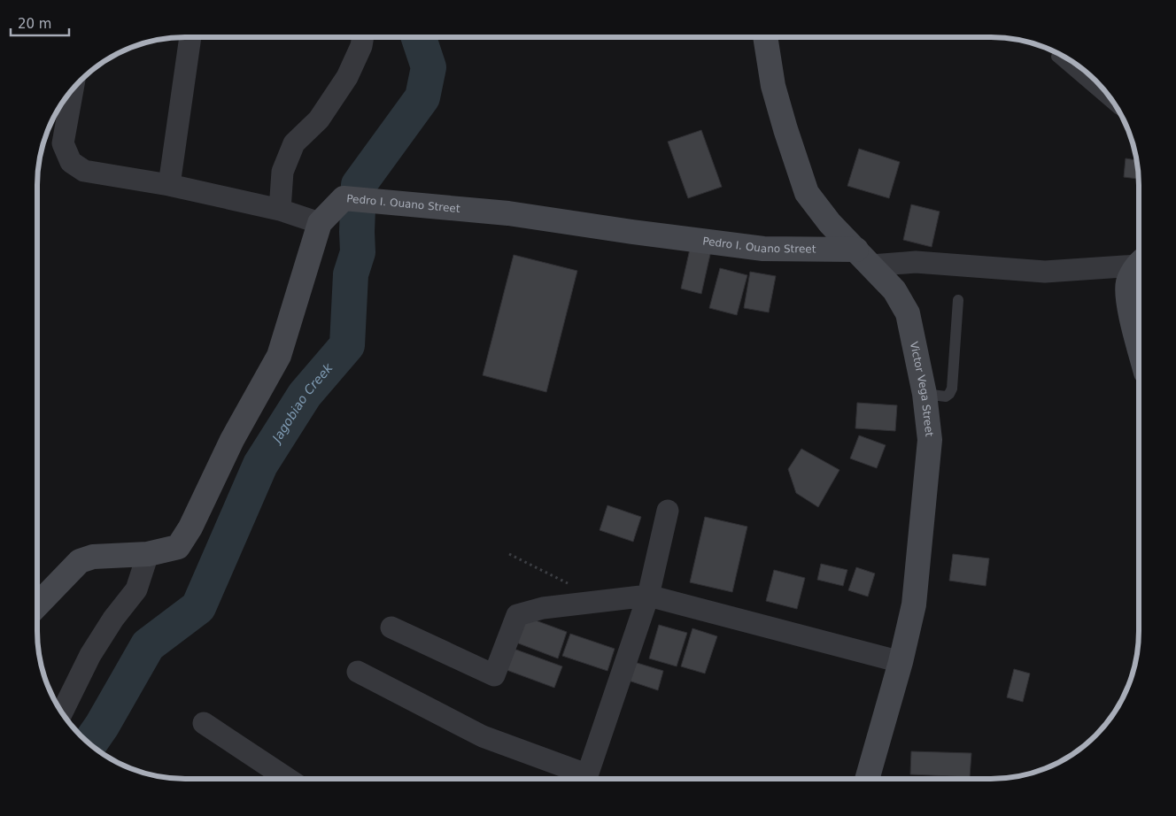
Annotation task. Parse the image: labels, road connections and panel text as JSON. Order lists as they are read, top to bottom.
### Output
{
  "streets": {
    "street": ["Pedro I. Ouano Street", "Victor Vega Street"]
  },
  "crossings": [
    ["Pedro I. Ouano Street", "Victor Vega Street"]
  ],
  "water": ["Jagobiao Creek"],
  "scale_bar": "20 m"
}
